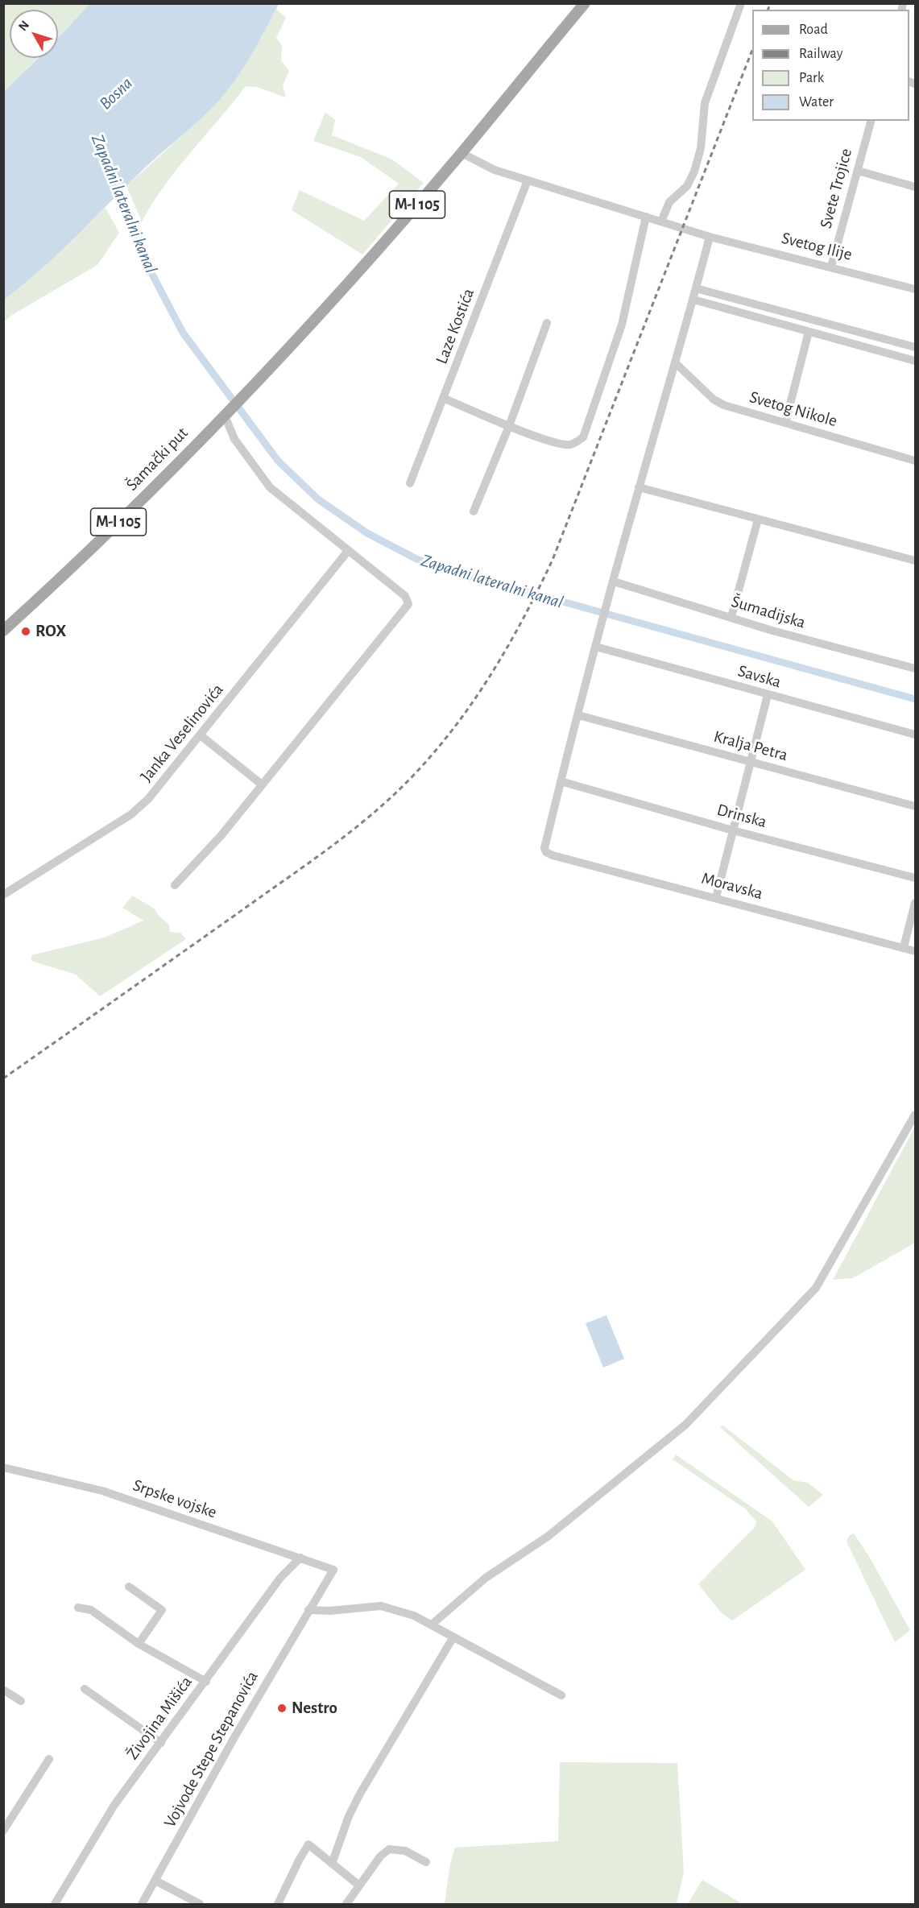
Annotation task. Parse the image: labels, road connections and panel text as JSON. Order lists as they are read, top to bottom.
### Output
{
  "streets": {
    "main road": ["M-I 105", "Šamački put"],
    "street": [
      "Svete Trojice",
      "Svetog Ilije",
      "Laze Kostića",
      "Svetog Nikole",
      "Šumadijska",
      "Savska",
      "Janka Veselinovića",
      "Kralja Petra",
      "Drinska",
      "Moravska",
      "Srpske vojske",
      "Živojina Mišića",
      "Vojvode Stepe Stepanovića"
    ]
  },
  "crossings": [
    ["Svete Trojice", "Svetog Ilije"],
    ["M-I 105", "Svetog Ilije"],
    ["M-I 105", "Šamački put"],
    ["Svetog Ilije", "Laze Kostića"],
    ["Drinska", "Moravska"],
    ["Srpske vojske", "Živojina Mišića"],
    ["Srpske vojske", "Vojvode Stepe Stepanovića"]
  ],
  "water": ["Bosna", "Zapadni lateralni kanal"],
  "places": ["ROX", "Nestro"],
  "legend": [
    "Road",
    "Railway",
    "Park",
    "Water"
  ],
  "north": "top left"
}
